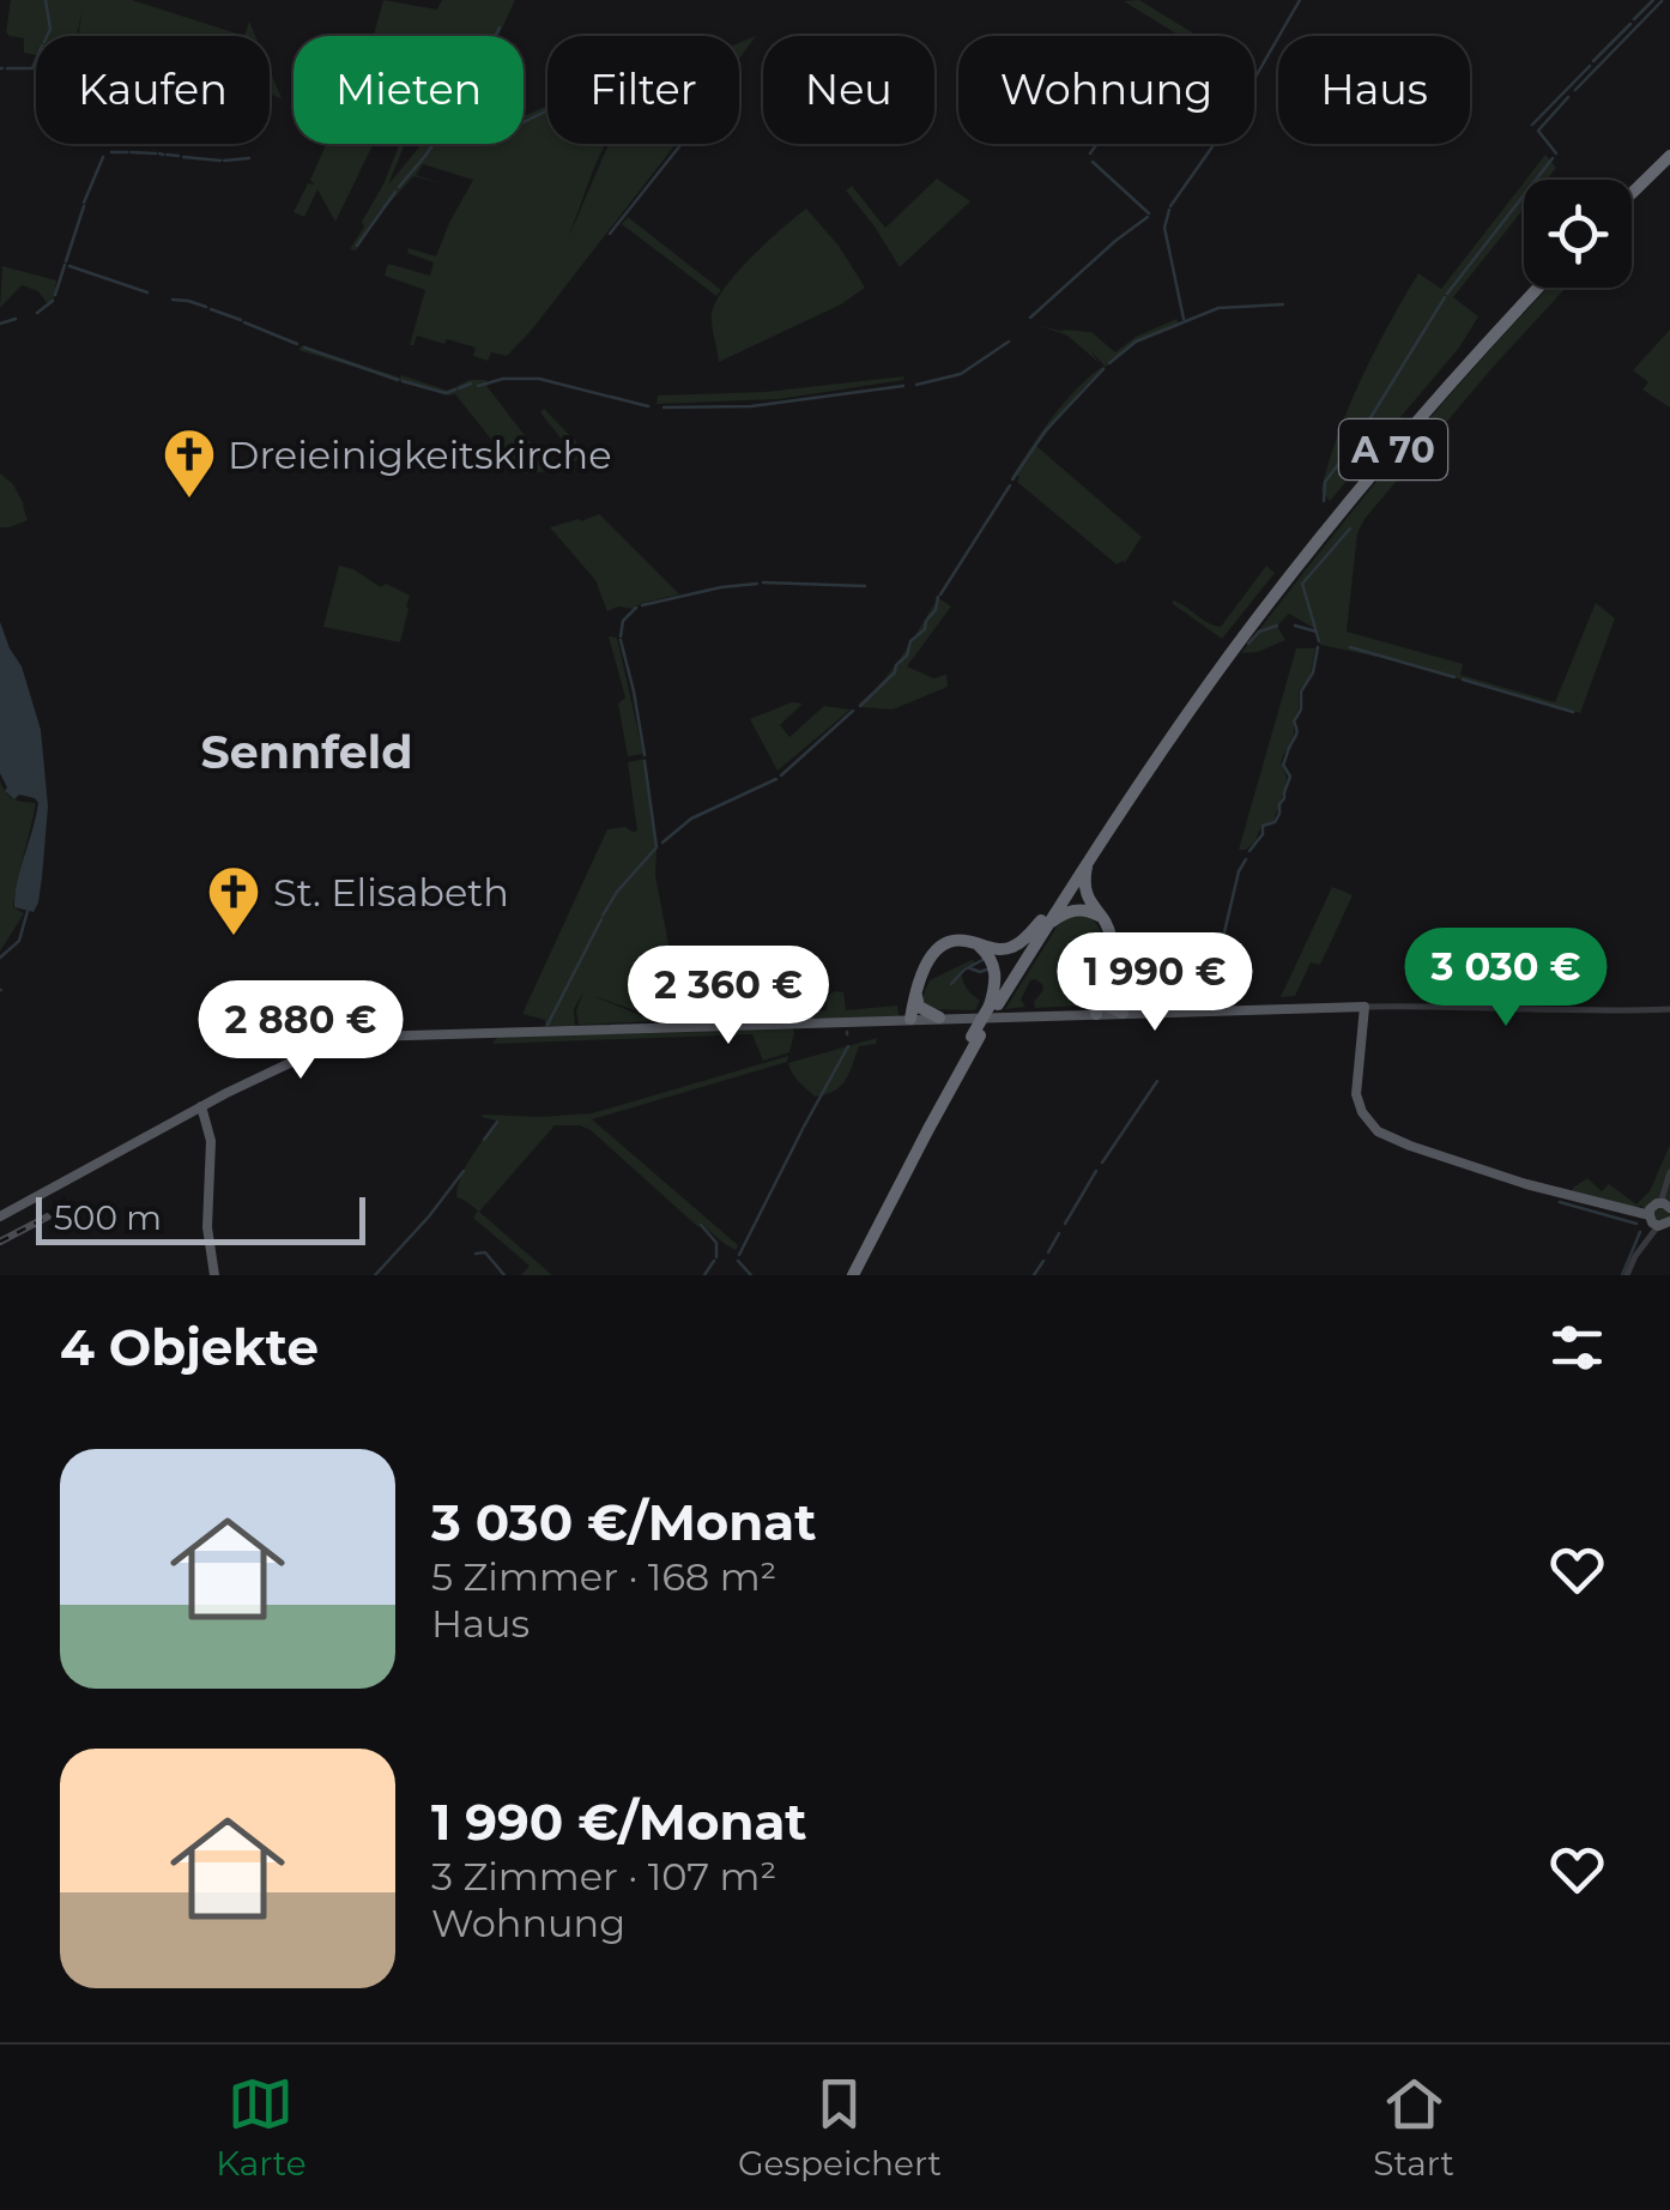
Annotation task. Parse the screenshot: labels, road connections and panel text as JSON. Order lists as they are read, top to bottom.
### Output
{
  "streets": {
    "highway": ["A 70"]
  },
  "districts": ["Sennfeld"],
  "places": {
    "church": ["Dreieinigkeitskirche", "St. Elisabeth"]
  },
  "scale_bar": "500 m",
  "page": {
    "chip": [
      "Kaufen",
      "Mieten",
      "Filter",
      "Neu",
      "Wohnung",
      "Haus"
    ],
    "price": [
      "3 030 €",
      "1 990 €",
      "2 360 €",
      "2 880 €"
    ],
    "scale": "500 m",
    "heading": "4 Objekte",
    "list": [
      {
        "name": "3 030 €/Monat",
        "note": "5 Zimmer · 168 m² · Haus"
      },
      {
        "name": "1 990 €/Monat",
        "note": "3 Zimmer · 107 m² · Wohnung"
      }
    ],
    "tabs": ["Karte", "Gespeichert", "Start"]
  }
}
